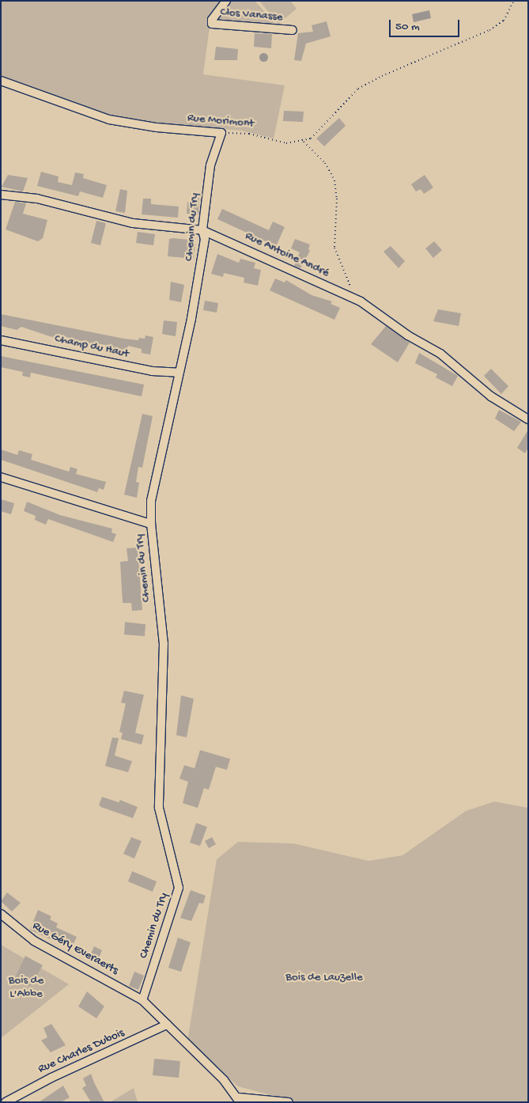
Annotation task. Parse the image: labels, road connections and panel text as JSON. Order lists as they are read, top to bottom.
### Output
{
  "streets": {
    "street": [
      "Clos Vanasse",
      "Rue Morimont",
      "Chemin du Try",
      "Rue Antoine André",
      "Champ du Haut",
      "Rue Géry Everaerts",
      "Rue Charles Dubois"
    ]
  },
  "crossings": [
    ["Rue Morimont", "Chemin du Try"],
    ["Chemin du Try", "Rue Antoine André"],
    ["Chemin du Try", "Champ du Haut"],
    ["Chemin du Try", "Rue Géry Everaerts"]
  ],
  "parks": ["Bois de Lauzelle", "Bois de L'Abbe"],
  "scale_bar": "50 m"
}
